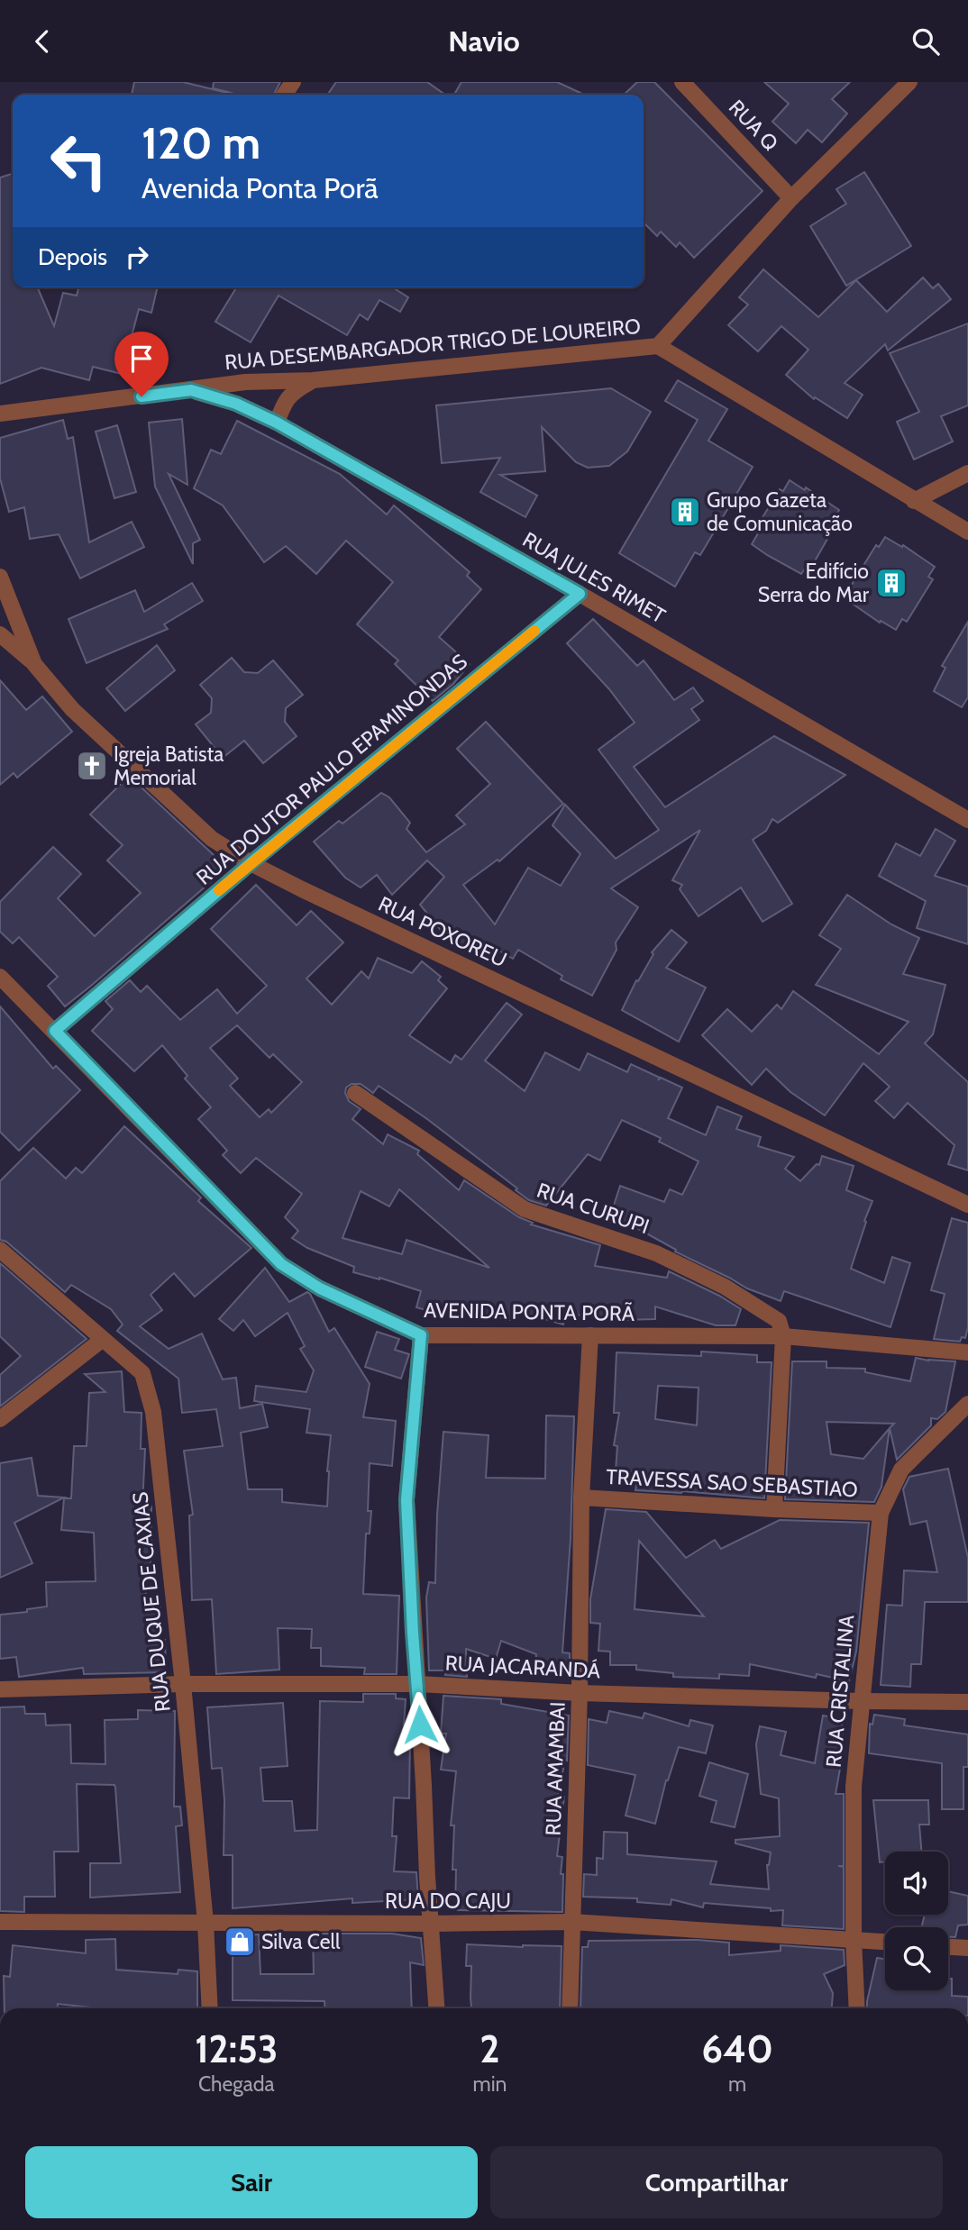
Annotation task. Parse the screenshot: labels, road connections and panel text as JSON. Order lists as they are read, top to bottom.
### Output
{
  "streets": {
    "street": [
      "RUA Q",
      "RUA DESEMBARGADOR TRIGO DE LOUREIRO",
      "RUA JULES RIMET",
      "RUA DOUTOR PAULO EPAMINONDAS",
      "RUA POXOREU",
      "RUA CURUPI",
      "AVENIDA PONTA PORÃ",
      "TRAVESSA SAO SEBASTIAO",
      "RUA DUQUE DE CAXIAS",
      "RUA JACARANDÁ",
      "RUA CRISTALINA",
      "RUA AMAMBAI",
      "RUA DO CAJU"
    ]
  },
  "crossings": [
    ["RUA Q", "RUA DESEMBARGADOR TRIGO DE LOUREIRO"],
    ["RUA DESEMBARGADOR TRIGO DE LOUREIRO", "RUA JULES RIMET"],
    ["RUA JULES RIMET", "RUA DOUTOR PAULO EPAMINONDAS"],
    ["RUA DOUTOR PAULO EPAMINONDAS", "RUA POXOREU"],
    ["RUA DOUTOR PAULO EPAMINONDAS", "AVENIDA PONTA PORÃ"],
    ["RUA CURUPI", "AVENIDA PONTA PORÃ"],
    ["AVENIDA PONTA PORÃ", "RUA AMAMBAI"],
    ["TRAVESSA SAO SEBASTIAO", "RUA CRISTALINA"],
    ["TRAVESSA SAO SEBASTIAO", "RUA AMAMBAI"],
    ["RUA DUQUE DE CAXIAS", "RUA JACARANDÁ"],
    ["RUA DUQUE DE CAXIAS", "RUA DO CAJU"],
    ["RUA JACARANDÁ", "RUA CRISTALINA"],
    ["RUA JACARANDÁ", "RUA AMAMBAI"],
    ["RUA CRISTALINA", "RUA DO CAJU"],
    ["RUA AMAMBAI", "RUA DO CAJU"]
  ],
  "places": {
    "building": ["Grupo Gazeta de Comunicação", "Edifício Serra do Mar"],
    "church": ["Igreja Batista Memorial"],
    "shop": ["Silva Cell"]
  },
  "page": {
    "header": "Navio",
    "turn": ["120 m", "Avenida Ponta Porã"],
    "then": "Depois",
    "eta": [
      "12:53",
      "Chegada",
      "2",
      "min",
      "640",
      "m"
    ],
    "buttons": ["Sair", "Compartilhar"]
  }
}
